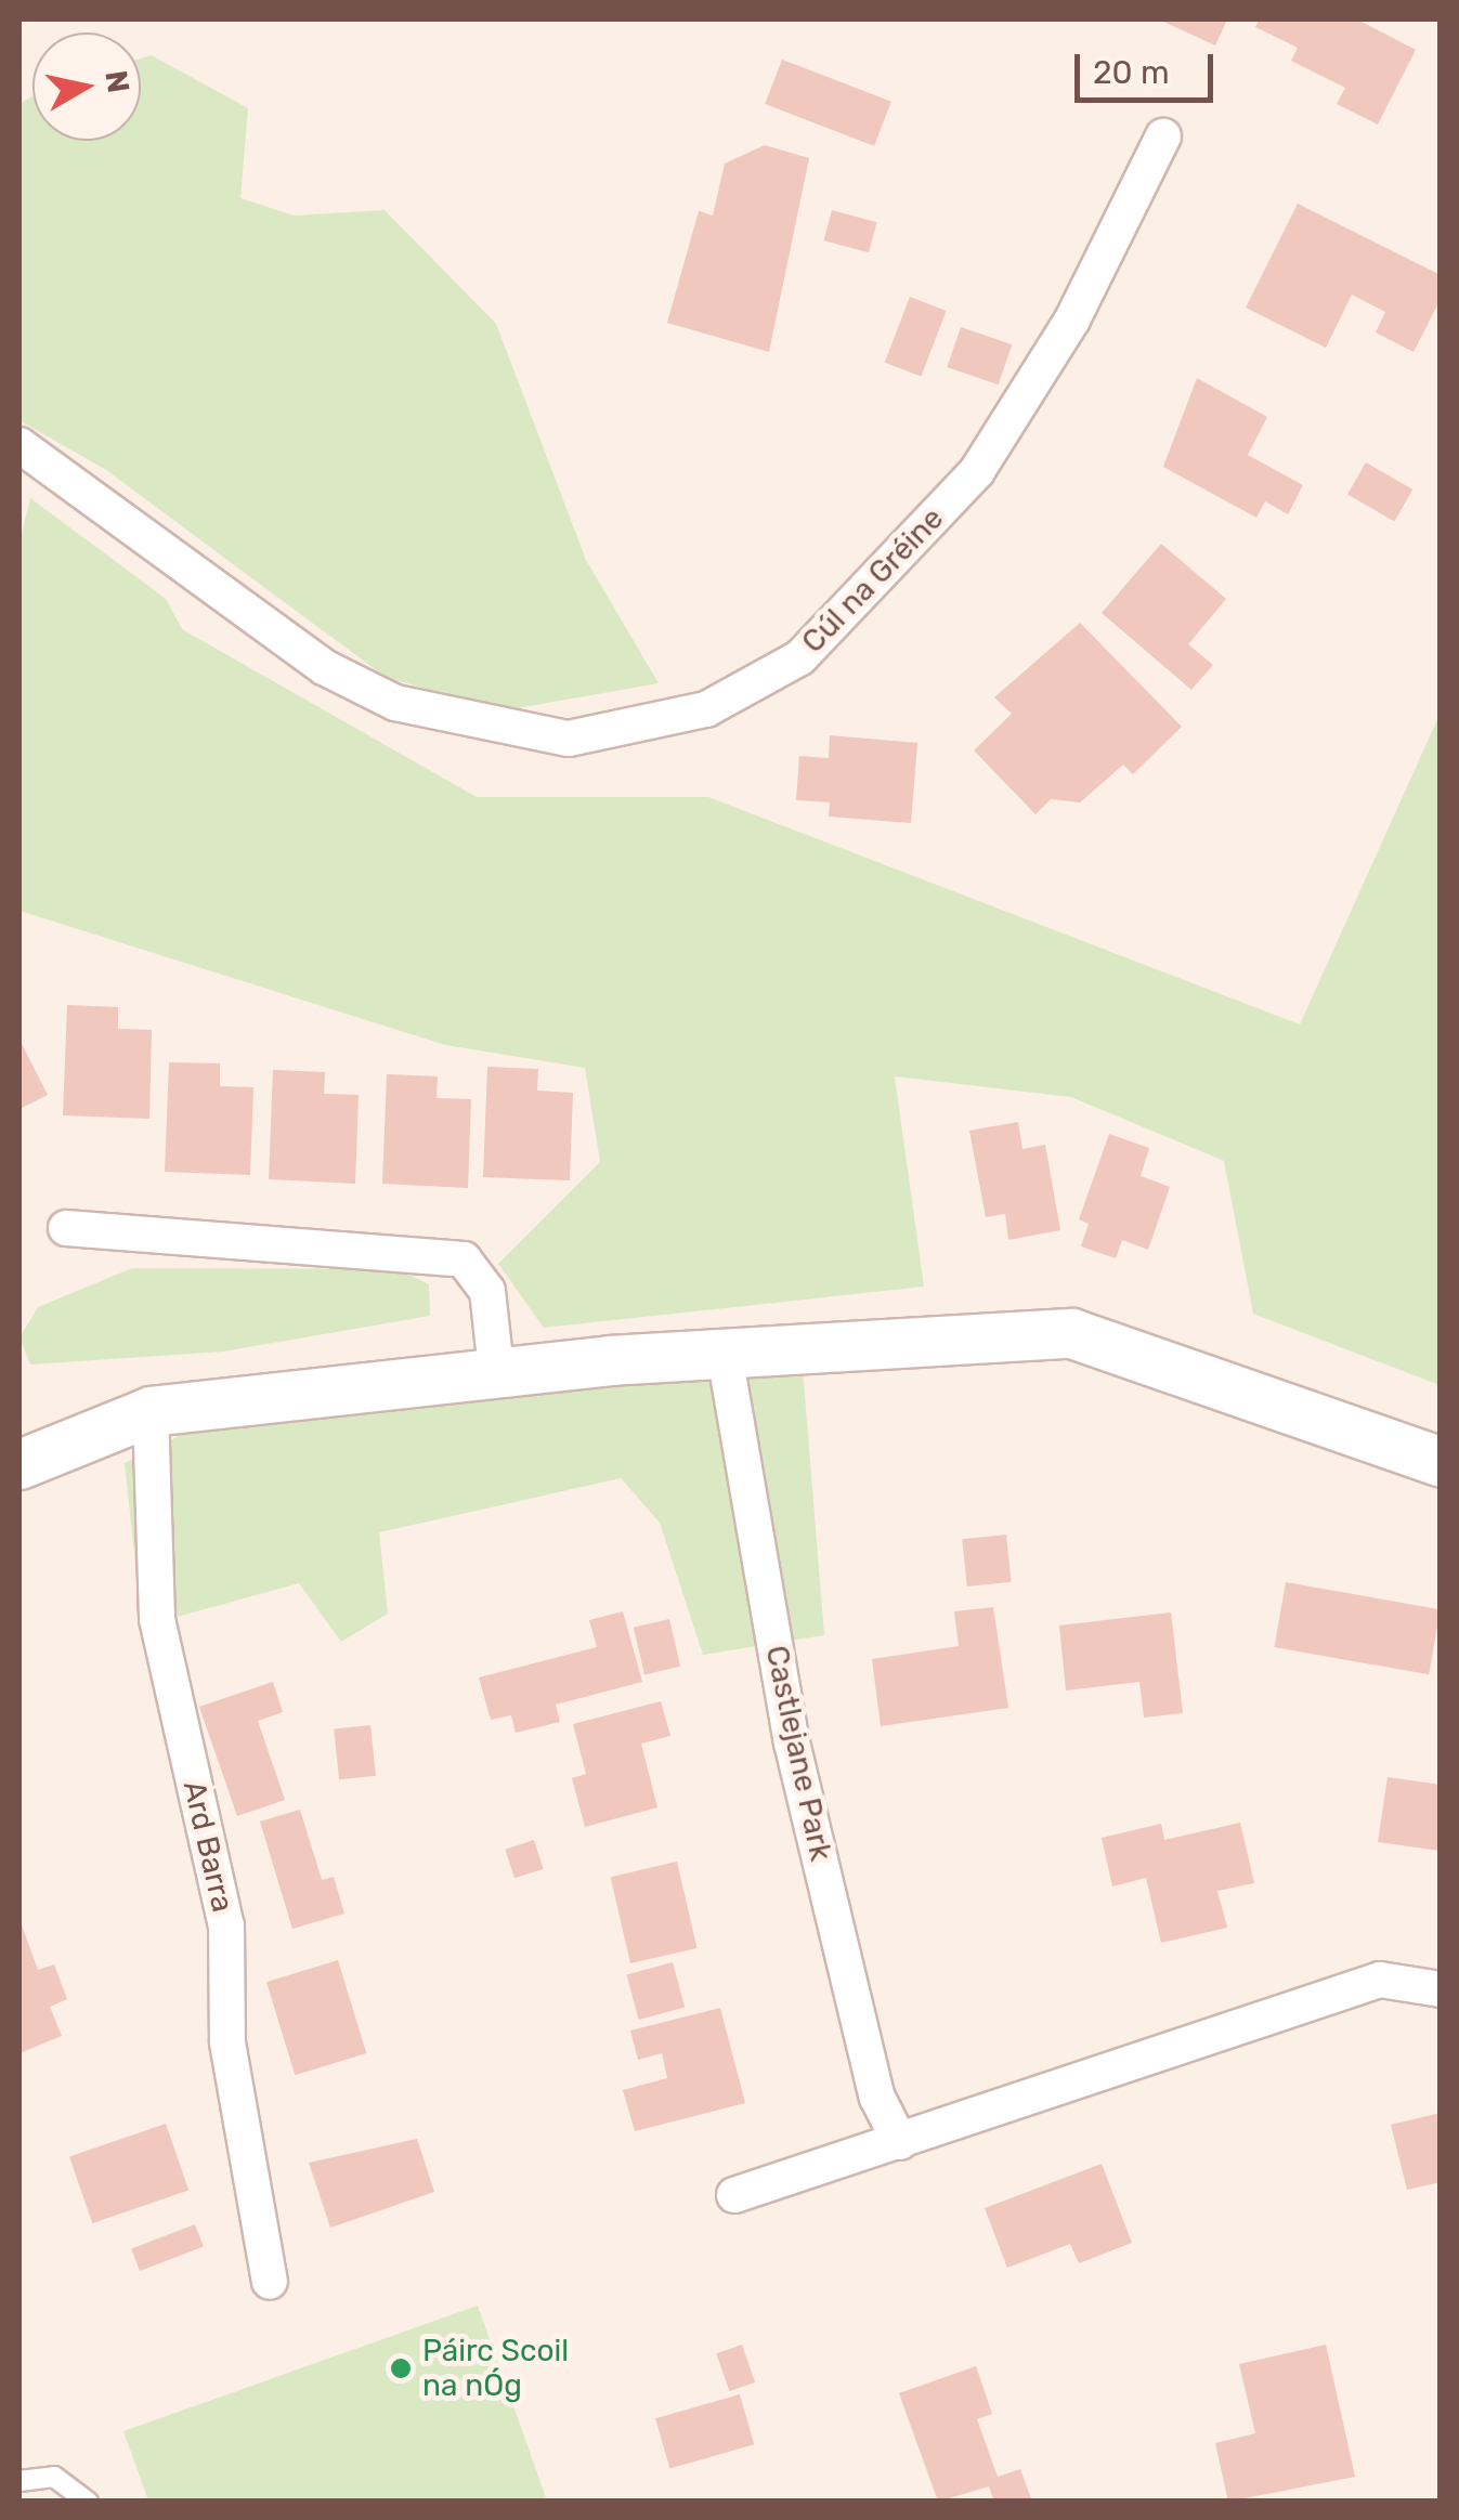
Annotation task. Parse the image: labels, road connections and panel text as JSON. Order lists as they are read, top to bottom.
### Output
{
  "streets": {
    "street": ["Cúl na Gréine", "Castlejane Park", "Ard Barra"]
  },
  "places": ["Páirc Scoil na nÓg"],
  "scale_bar": "20 m",
  "north": "right"
}
